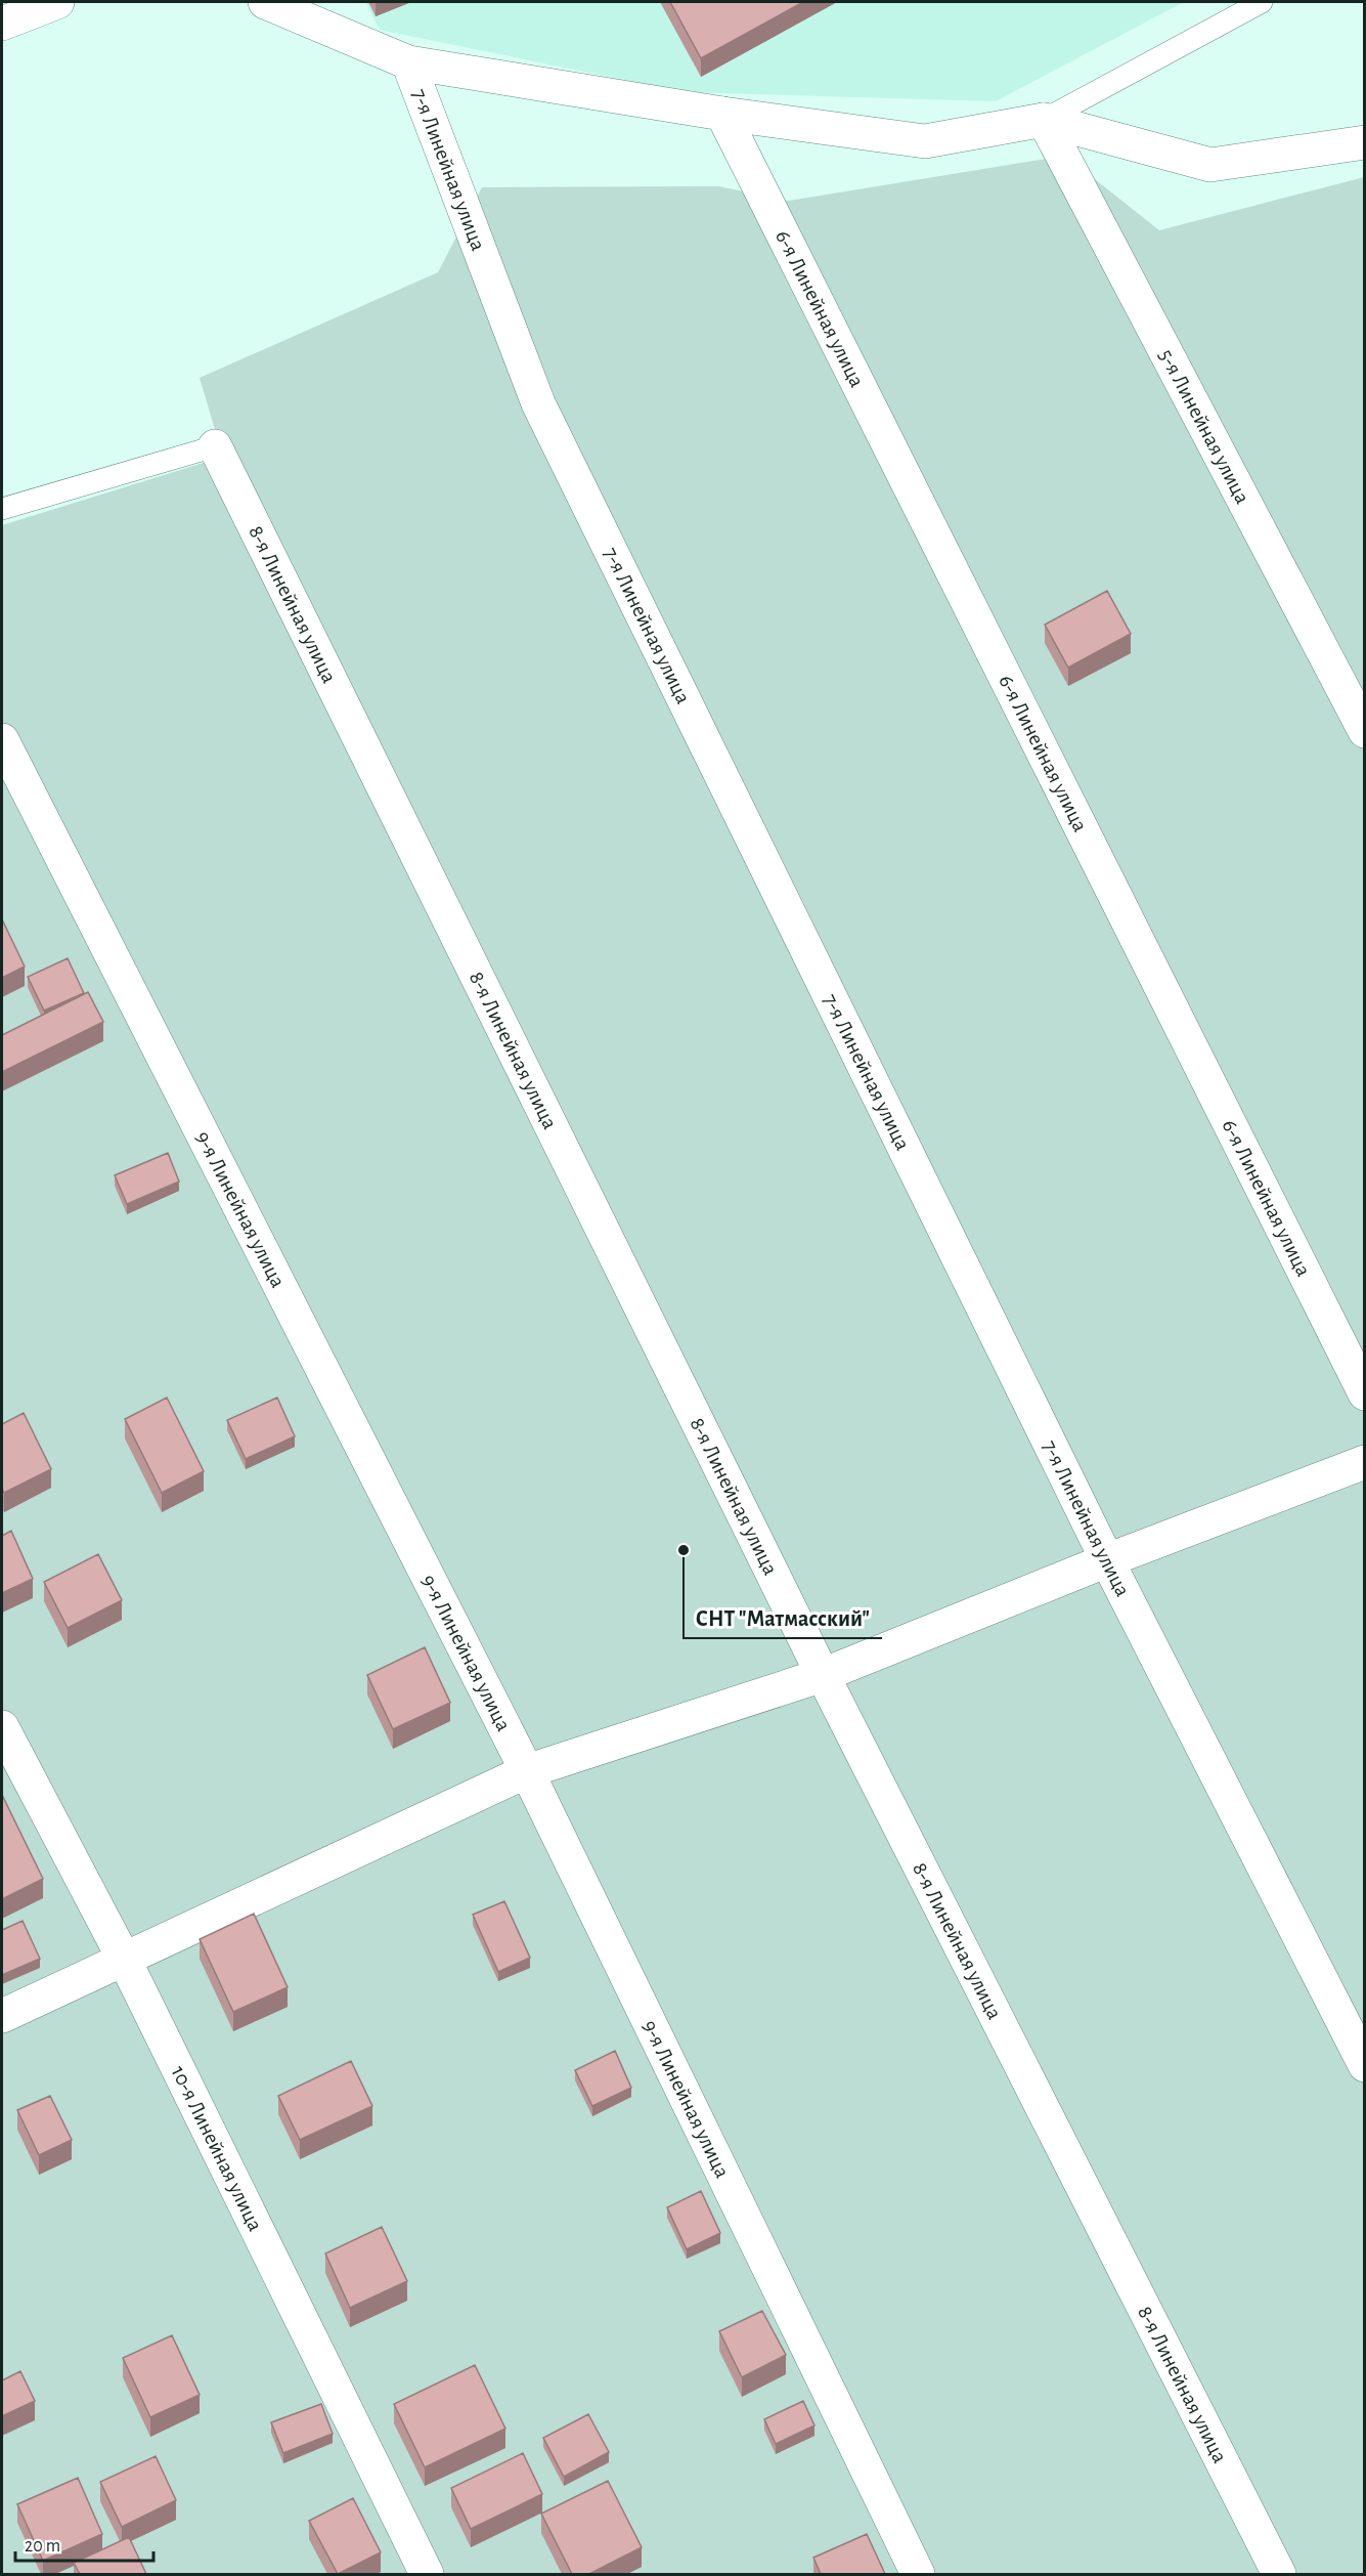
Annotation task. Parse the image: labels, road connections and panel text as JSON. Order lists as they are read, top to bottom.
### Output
{
  "streets": {
    "street": [
      "7-я Линейная улица",
      "6-я Линейная улица",
      "5-я Линейная улица",
      "8-я Линейная улица",
      "9-я Линейная улица",
      "10-я Линейная улица"
    ]
  },
  "places": ["СНТ \"Матмасский\""],
  "scale_bar": "20 m"
}
